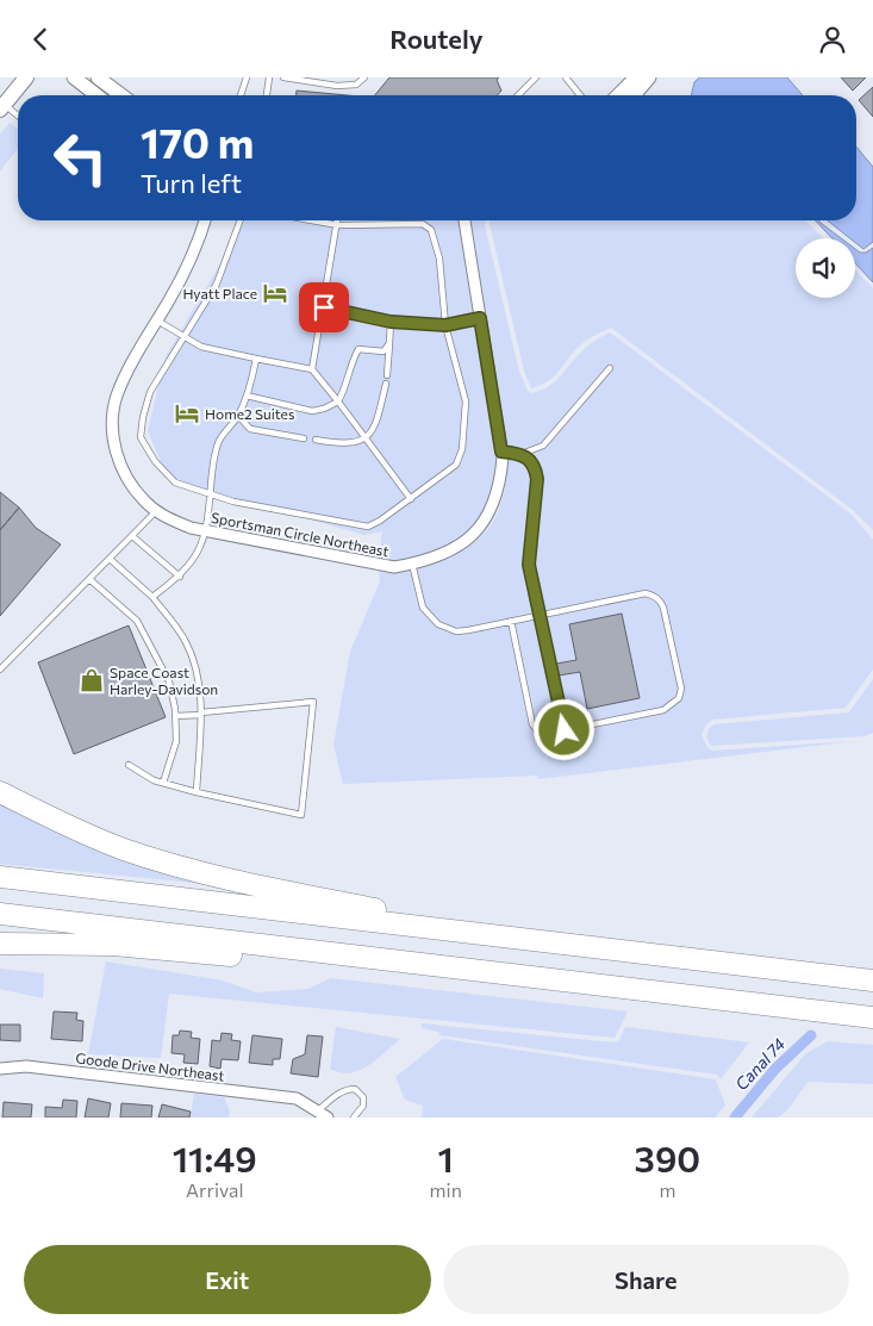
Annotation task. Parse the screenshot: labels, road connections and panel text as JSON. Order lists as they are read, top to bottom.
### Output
{
  "streets": {
    "street": ["Sportsman Circle Northeast", "Goode Drive Northeast"]
  },
  "water": ["Canal 74"],
  "places": {
    "hotel": ["Hyatt Place", "Home2 Suites"],
    "shop": ["Space Coast Harley-Davidson"]
  },
  "page": {
    "header": "Routely",
    "turn": ["170 m", "Turn left"],
    "eta": [
      "11:49",
      "Arrival",
      "1",
      "min",
      "390",
      "m"
    ],
    "buttons": ["Exit", "Share"]
  }
}
